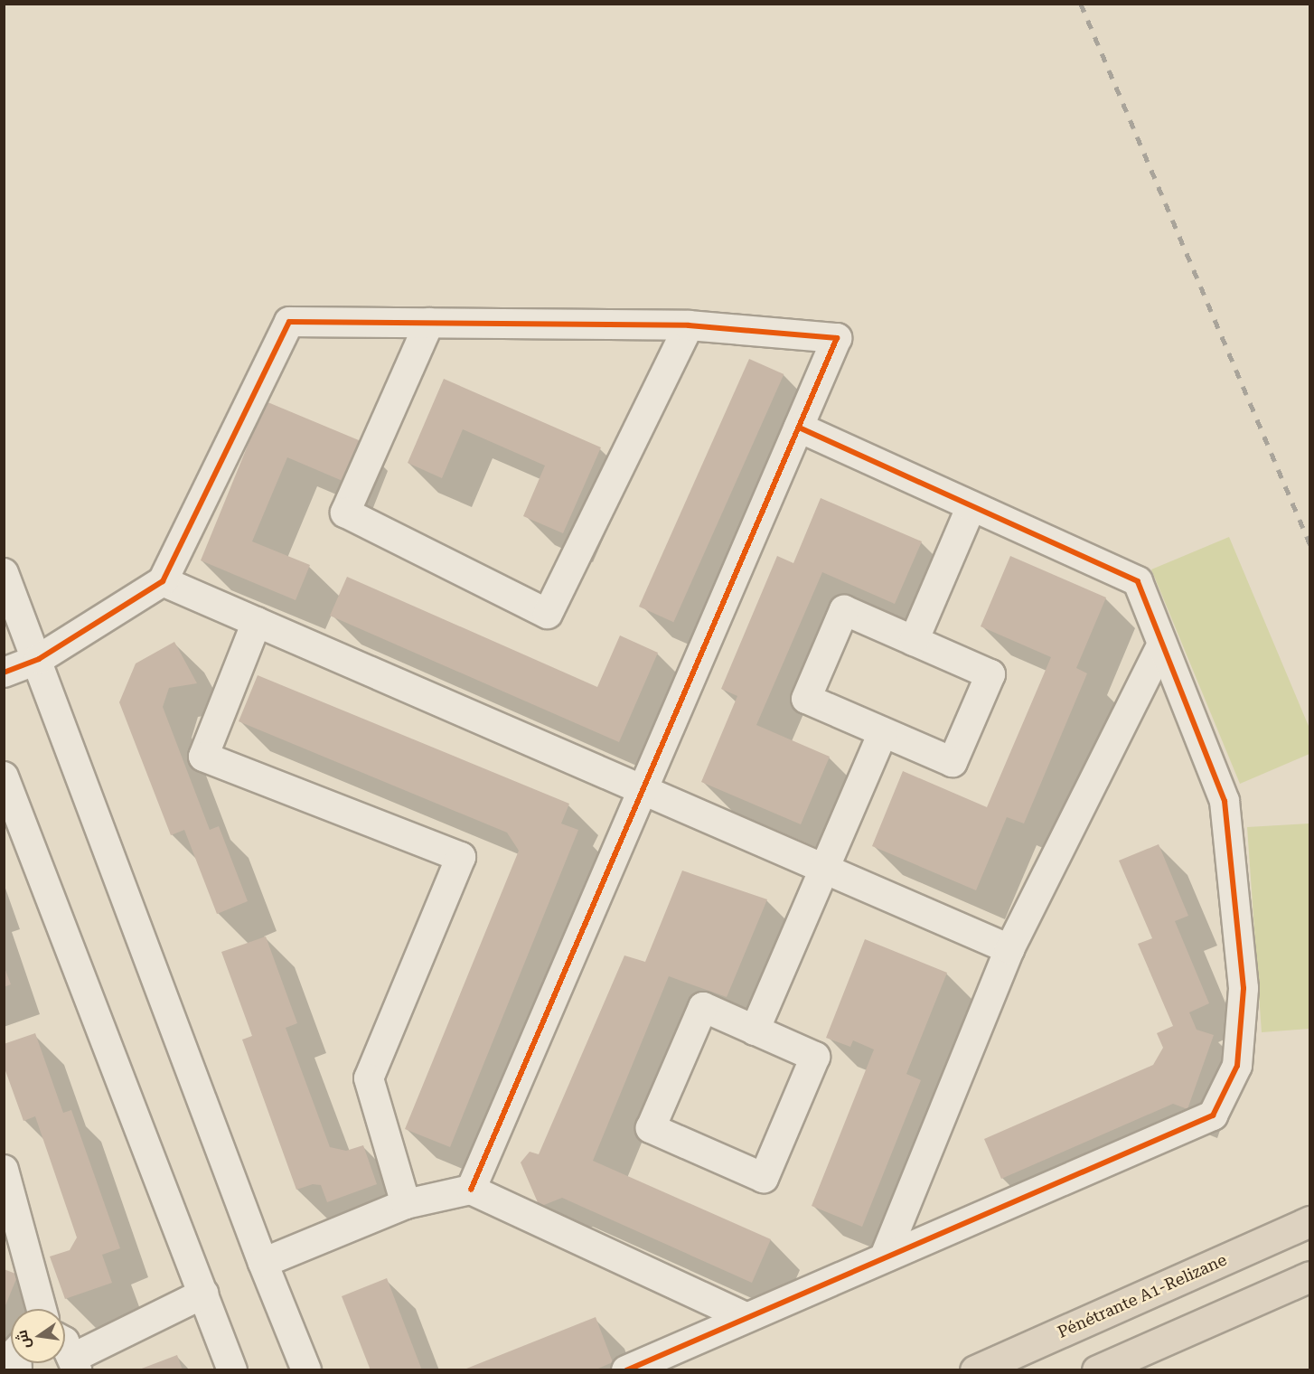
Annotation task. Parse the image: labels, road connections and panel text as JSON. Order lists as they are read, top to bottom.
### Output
{
  "streets": {
    "highway": ["Pénétrante A1-Relizane"]
  },
  "north": "left"
}
